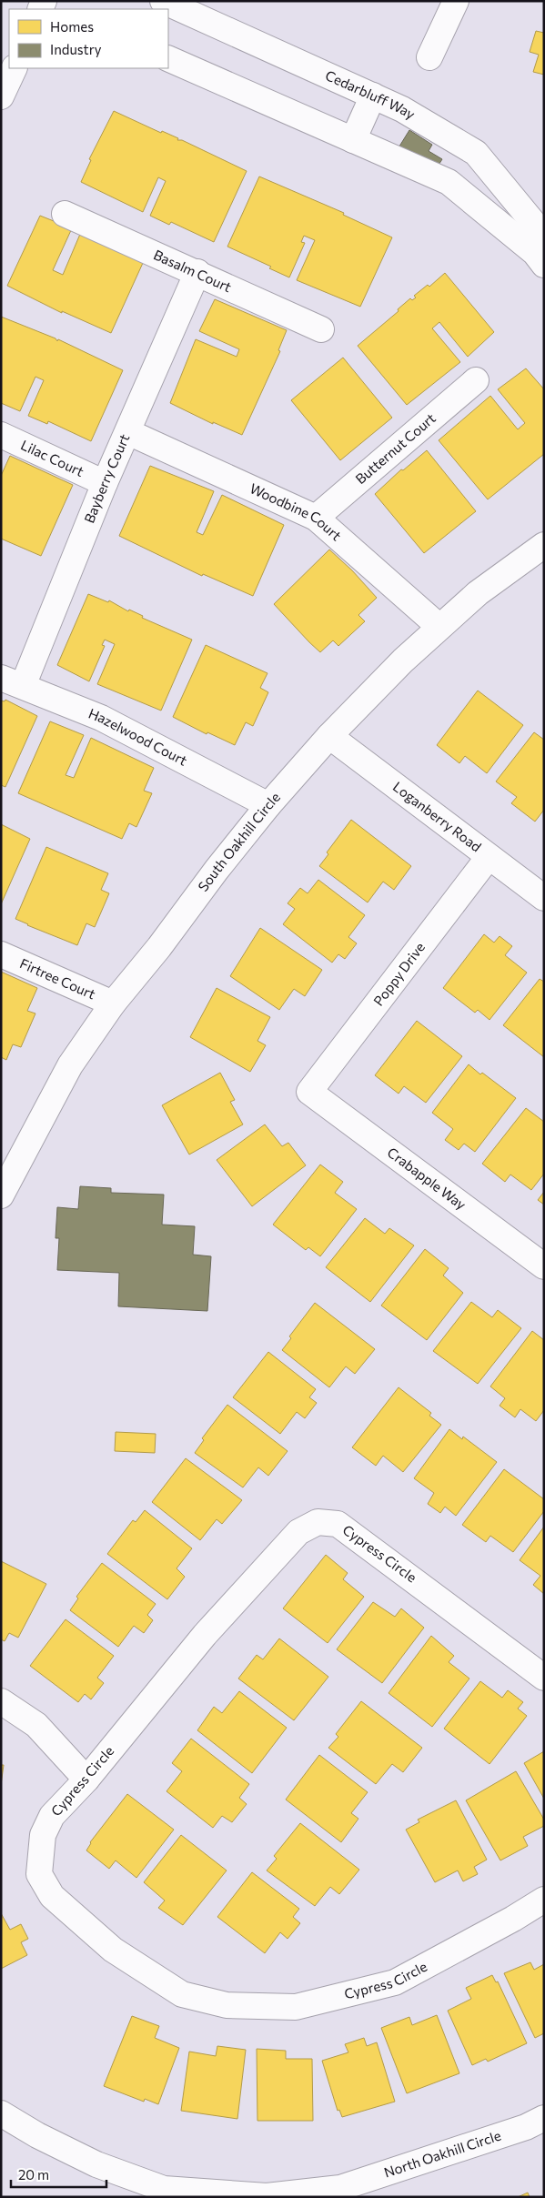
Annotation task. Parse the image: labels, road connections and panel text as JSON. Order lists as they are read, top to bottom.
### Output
{
  "streets": {
    "street": [
      "Cedarbluff Way",
      "Basalm Court",
      "Butternut Court",
      "Lilac Court",
      "Bayberry Court",
      "Woodbine Court",
      "Hazelwood Court",
      "Loganberry Road",
      "South Oakhill Circle",
      "Poppy Drive",
      "Firtree Court",
      "Crabapple Way",
      "Cypress Circle",
      "North Oakhill Circle"
    ]
  },
  "crossings": [
    ["Basalm Court", "Bayberry Court"],
    ["Butternut Court", "Woodbine Court"],
    ["Lilac Court", "Bayberry Court"],
    ["Bayberry Court", "Woodbine Court"],
    ["Bayberry Court", "Hazelwood Court"],
    ["Woodbine Court", "South Oakhill Circle"],
    ["Hazelwood Court", "South Oakhill Circle"],
    ["Loganberry Road", "South Oakhill Circle"],
    ["Loganberry Road", "Poppy Drive"],
    ["South Oakhill Circle", "Firtree Court"],
    ["Poppy Drive", "Crabapple Way"]
  ],
  "legend": ["Homes", "Industry"],
  "scale_bar": "20 m"
}
